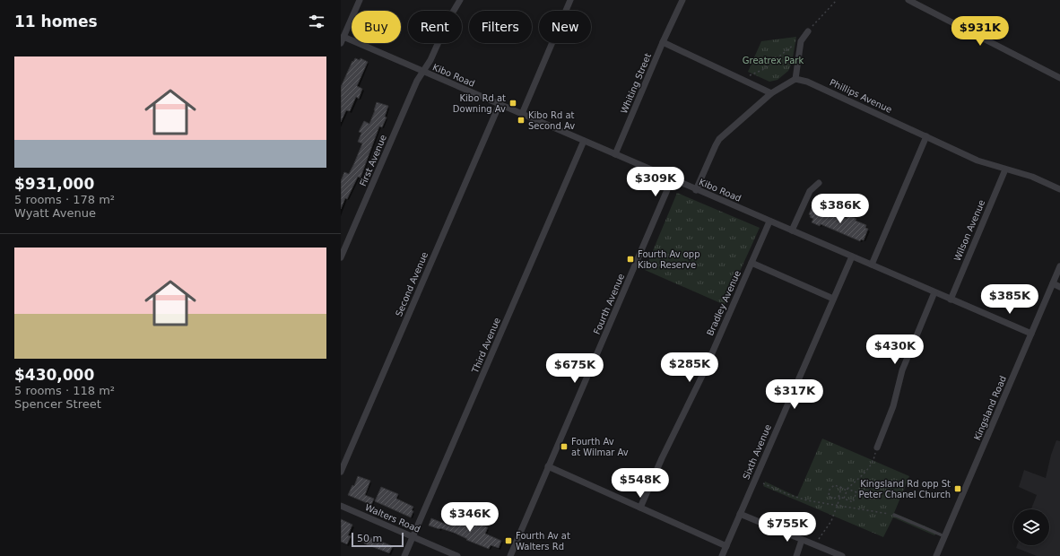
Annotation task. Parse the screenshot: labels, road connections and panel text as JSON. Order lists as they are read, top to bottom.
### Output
{
  "streets": {
    "street": [
      "Kibo Road",
      "Whiting Street",
      "Phillips Avenue",
      "First Avenue",
      "Wilson Avenue",
      "Second Avenue",
      "Bradley Avenue",
      "Fourth Avenue",
      "Third Avenue",
      "Kingsland Road",
      "Sixth Avenue",
      "Walters Road"
    ]
  },
  "crossings": [
    ["Kibo Road", "Whiting Street"],
    ["Kibo Road", "First Avenue"],
    ["Kibo Road", "Wilson Avenue"],
    ["Kibo Road", "Second Avenue"],
    ["Kibo Road", "Bradley Avenue"],
    ["Kibo Road", "Fourth Avenue"],
    ["Kibo Road", "Third Avenue"],
    ["Kibo Road", "Kingsland Road"],
    ["Kibo Road", "Sixth Avenue"],
    ["Phillips Avenue", "Wilson Avenue"],
    ["Bradley Avenue", "Sixth Avenue"],
    ["Third Avenue", "Walters Road"]
  ],
  "parks": ["Greatrex Park"],
  "places": {
    "transit": [
      "Kibo Rd at Downing Av",
      "Kibo Rd at Second Av",
      "Fourth Av opp Kibo Reserve",
      "Fourth Av at Wilmar Av",
      "Kingsland Rd opp St Peter Chanel Church",
      "Fourth Av at Walters Rd"
    ]
  },
  "scale_bar": "50 m",
  "page": {
    "heading": "11 homes",
    "chip": [
      "Buy",
      "Rent",
      "Filters",
      "New"
    ],
    "price": [
      "$931K",
      "$309K",
      "$386K",
      "$385K",
      "$430K",
      "$285K",
      "$675K",
      "$317K",
      "$548K",
      "$346K",
      "$755K"
    ],
    "list": [
      {
        "name": "$931,000",
        "note": "5 rooms · 178 m² · Wyatt Avenue"
      },
      {
        "name": "$430,000",
        "note": "5 rooms · 118 m² · Spencer Street"
      }
    ],
    "scale": "50 m"
  }
}
